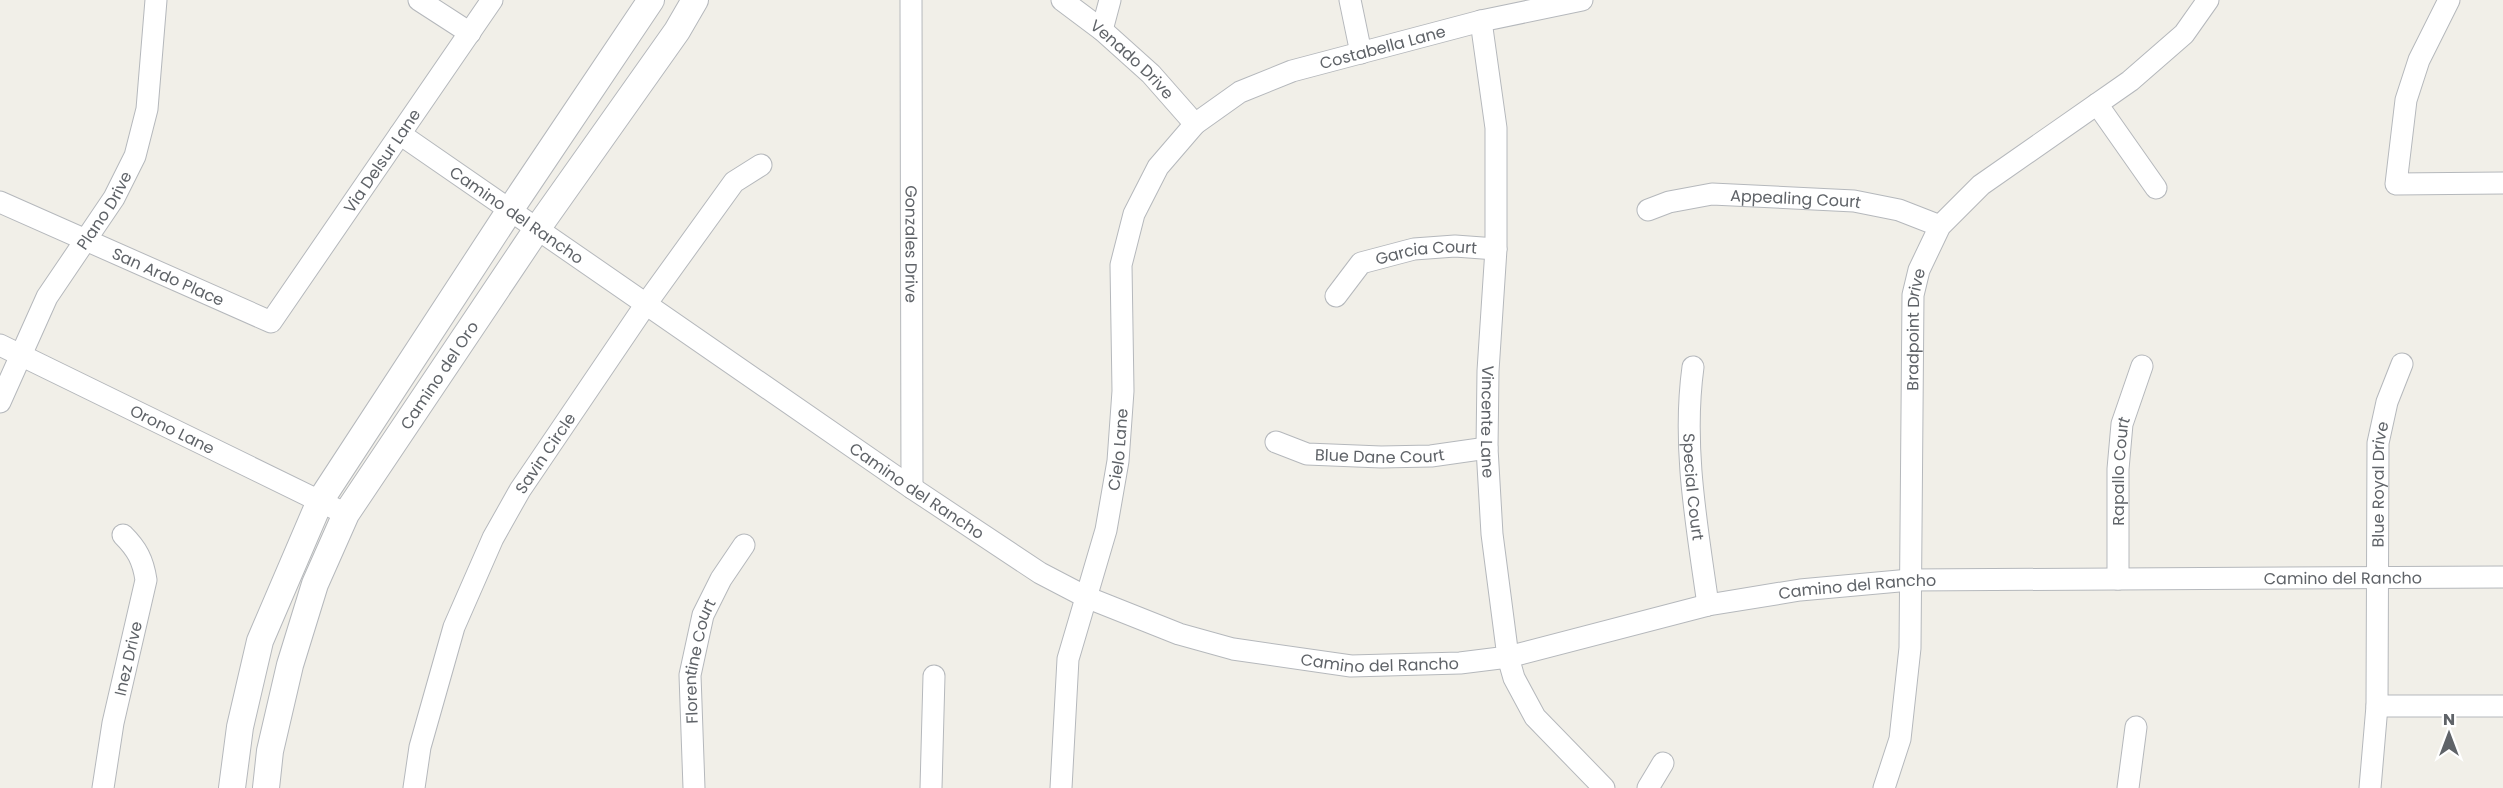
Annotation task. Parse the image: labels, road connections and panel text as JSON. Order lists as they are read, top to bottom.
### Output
{
  "streets": {
    "street": [
      "Costabella Lane",
      "Venado Drive",
      "Via Delsur Lane",
      "Appealing Court",
      "Plano Drive",
      "Camino del Rancho",
      "Gonzales Drive",
      "Garcia Court",
      "San Ardo Place",
      "Bradpoint Drive",
      "Camino del Oro",
      "Vincente Lane",
      "Orono Lane",
      "Cielo Lane",
      "Savin Circle",
      "Blue Dane Court",
      "Rapallo Court",
      "Blue Royal Drive",
      "Special Court",
      "Inez Drive",
      "Florentine Court"
    ]
  },
  "crossings": [
    ["Costabella Lane", "Venado Drive"],
    ["Costabella Lane", "Vincente Lane"],
    ["Costabella Lane", "Cielo Lane"],
    ["Venado Drive", "Cielo Lane"],
    ["Via Delsur Lane", "Camino del Rancho"],
    ["Via Delsur Lane", "San Ardo Place"],
    ["Appealing Court", "Bradpoint Drive"],
    ["Plano Drive", "San Ardo Place"],
    ["Plano Drive", "Orono Lane"],
    ["Camino del Rancho", "Gonzales Drive"],
    ["Camino del Rancho", "Bradpoint Drive"],
    ["Camino del Rancho", "Camino del Oro"],
    ["Camino del Rancho", "Vincente Lane"],
    ["Camino del Rancho", "Cielo Lane"],
    ["Camino del Rancho", "Savin Circle"],
    ["Camino del Rancho", "Rapallo Court"],
    ["Camino del Rancho", "Blue Royal Drive"],
    ["Camino del Rancho", "Special Court"],
    ["Garcia Court", "Vincente Lane"],
    ["Camino del Oro", "Orono Lane"],
    ["Vincente Lane", "Blue Dane Court"]
  ],
  "north": "top"
}
